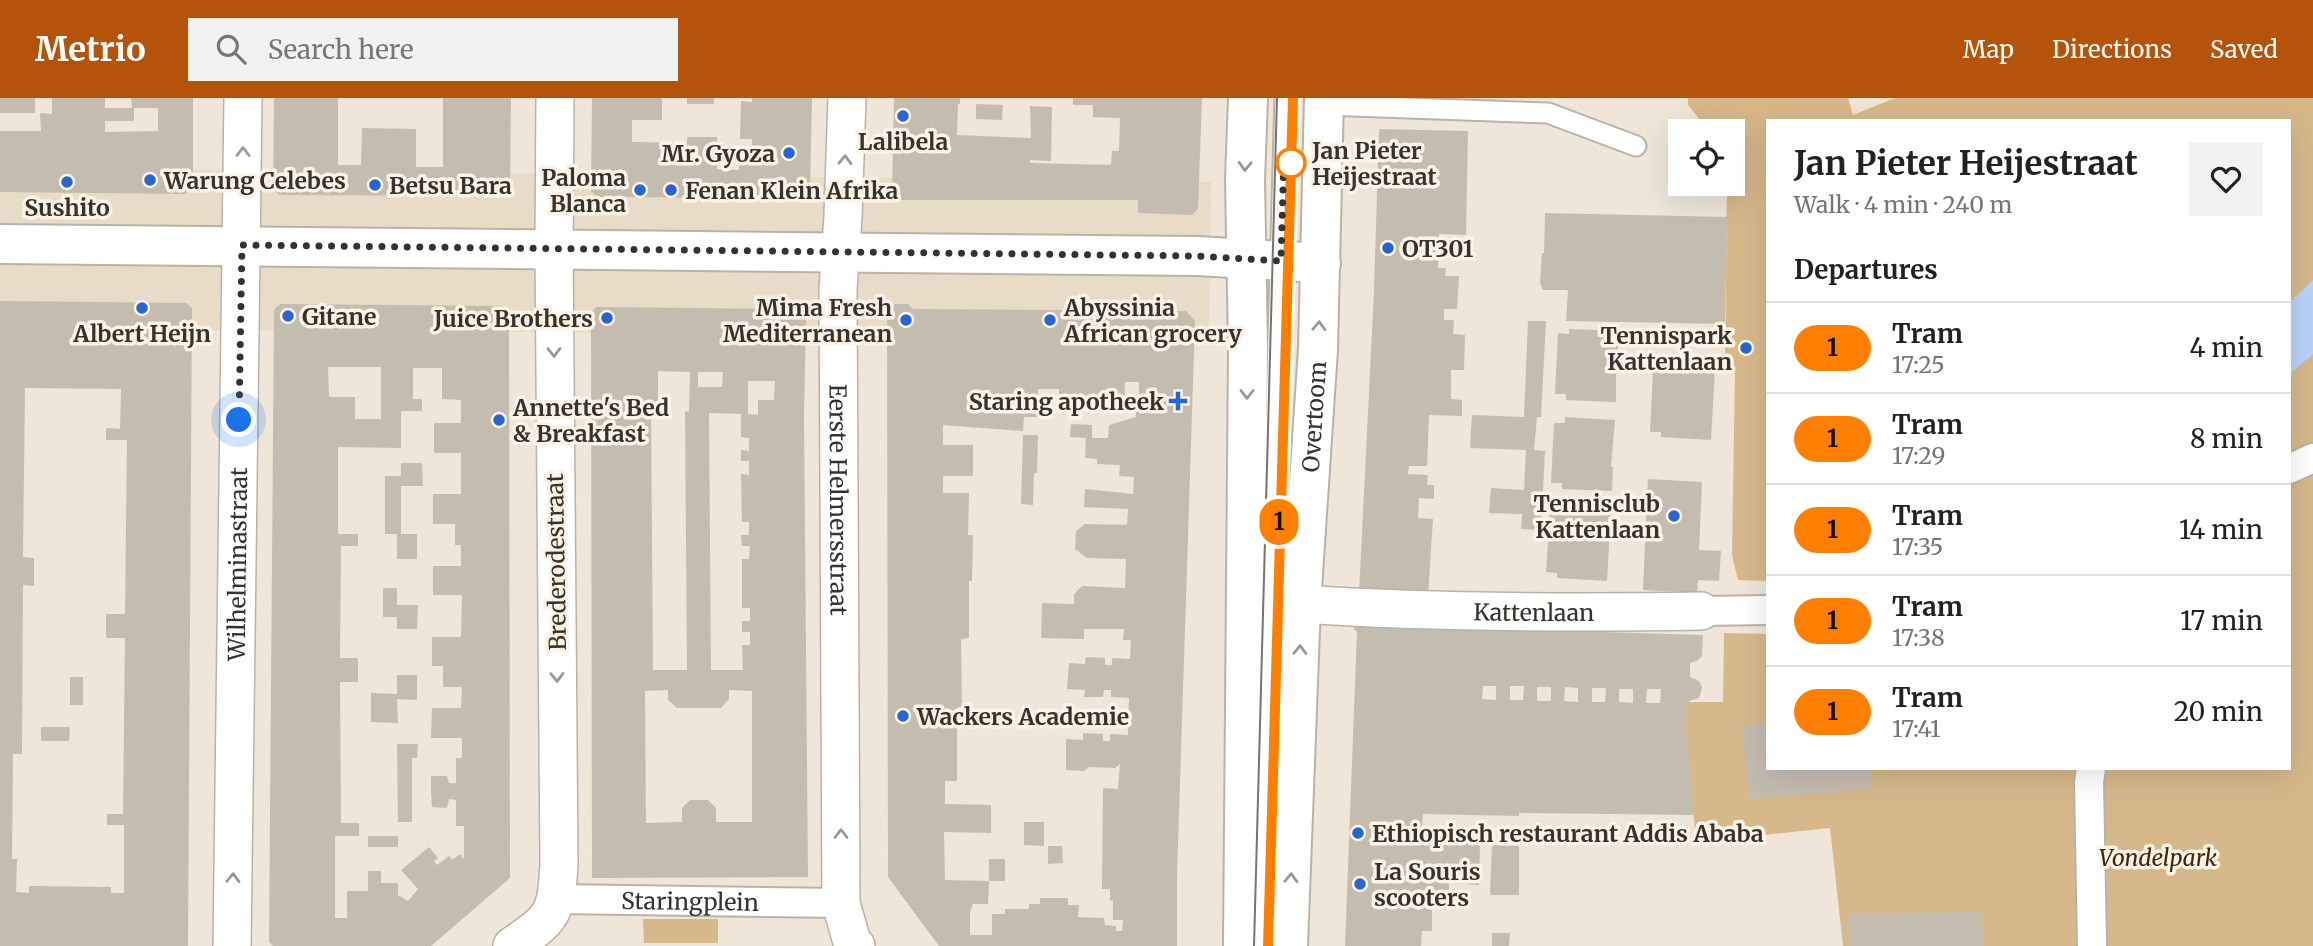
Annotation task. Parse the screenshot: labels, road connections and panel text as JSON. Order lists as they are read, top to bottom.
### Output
{
  "streets": {
    "main road": ["Overtoom"],
    "street": [
      "Eerste Helmersstraat",
      "Brederodestraat",
      "Wilhelminastraat",
      "Kattenlaan",
      "Staringplein"
    ]
  },
  "crossings": [
    ["Overtoom", "Kattenlaan"],
    ["Eerste Helmersstraat", "Staringplein"],
    ["Brederodestraat", "Staringplein"]
  ],
  "one_way": ["Eerste Helmersstraat", "Brederodestraat", "Wilhelminastraat"],
  "parks": ["Vondelpark"],
  "places": {
    "other": [
      "Lalibela",
      "Mr. Gyoza",
      "Jan Pieter Heijestraat",
      "Warung Celebes",
      "Sushito",
      "Betsu Bara",
      "Paloma Blanca",
      "Fenan Klein Afrika",
      "OT301",
      "Albert Heijn",
      "Gitane",
      "Juice Brothers",
      "Mima Fresh Mediterranean",
      "Abyssinia African grocery",
      "Tennispark Kattenlaan",
      "Annette's Bed & Breakfast",
      "Tennisclub Kattenlaan",
      "Wackers Academie",
      "Ethiopisch restaurant Addis Ababa",
      "La Souris scooters"
    ],
    "health": ["Staring apotheek"]
  },
  "lines": ["tram line 1"],
  "page": {
    "header": "Metrio",
    "search": "Search here",
    "nav": ["Map", "Directions", "Saved"],
    "on_map": "1",
    "heading": [
      ["Jan Pieter Heijestraat", "Walk · 4 min · 240 m"],
      "Departures"
    ],
    "list": [
      {
        "mark": "1",
        "name": "Tram",
        "note": "17:25",
        "value": "4 min"
      },
      {
        "mark": "1",
        "name": "Tram",
        "note": "17:29",
        "value": "8 min"
      },
      {
        "mark": "1",
        "name": "Tram",
        "note": "17:35",
        "value": "14 min"
      },
      {
        "mark": "1",
        "name": "Tram",
        "note": "17:38",
        "value": "17 min"
      },
      {
        "mark": "1",
        "name": "Tram",
        "note": "17:41",
        "value": "20 min"
      }
    ]
  }
}
